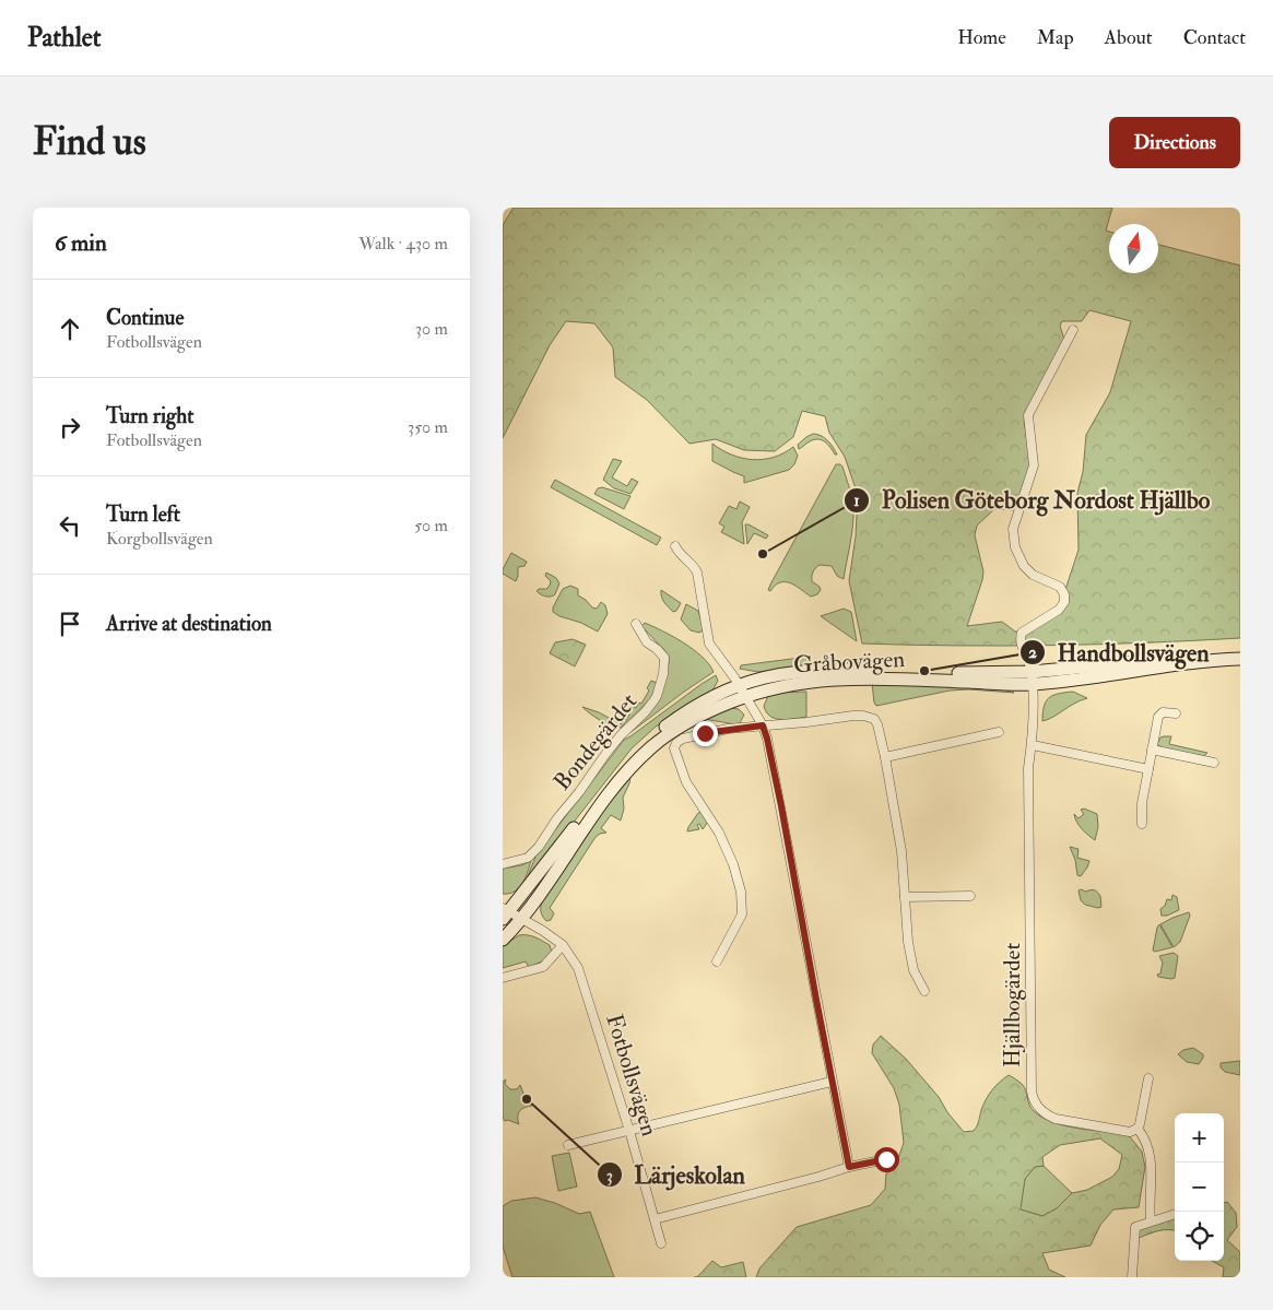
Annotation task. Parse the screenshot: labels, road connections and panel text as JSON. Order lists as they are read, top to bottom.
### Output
{
  "streets": {
    "main road": ["Gråbovägen"],
    "street": ["Bondegärdet", "Hjällbogärdet", "Fotbollsvägen"]
  },
  "crossings": [
    ["Gråbovägen", "Hjällbogärdet"],
    ["Gråbovägen", "Fotbollsvägen"]
  ],
  "places": ["Polisen Göteborg Nordost Hjällbo", "Handbollsvägen", "Lärjeskolan"],
  "north": "top",
  "page": {
    "header": "Pathlet",
    "nav": [
      "Home",
      "Map",
      "About",
      "Contact"
    ],
    "buttons": "Directions",
    "title": "Find us",
    "heading": ["6 min", "Walk · 430 m"],
    "list": [
      ["Continue", "Fotbollsvägen", "30 m"],
      ["Turn right", "Fotbollsvägen", "350 m"],
      ["Turn left", "Korgbollsvägen", "50 m"],
      "Arrive at destination"
    ],
    "map_buttons": ["+", "−"]
  }
}
